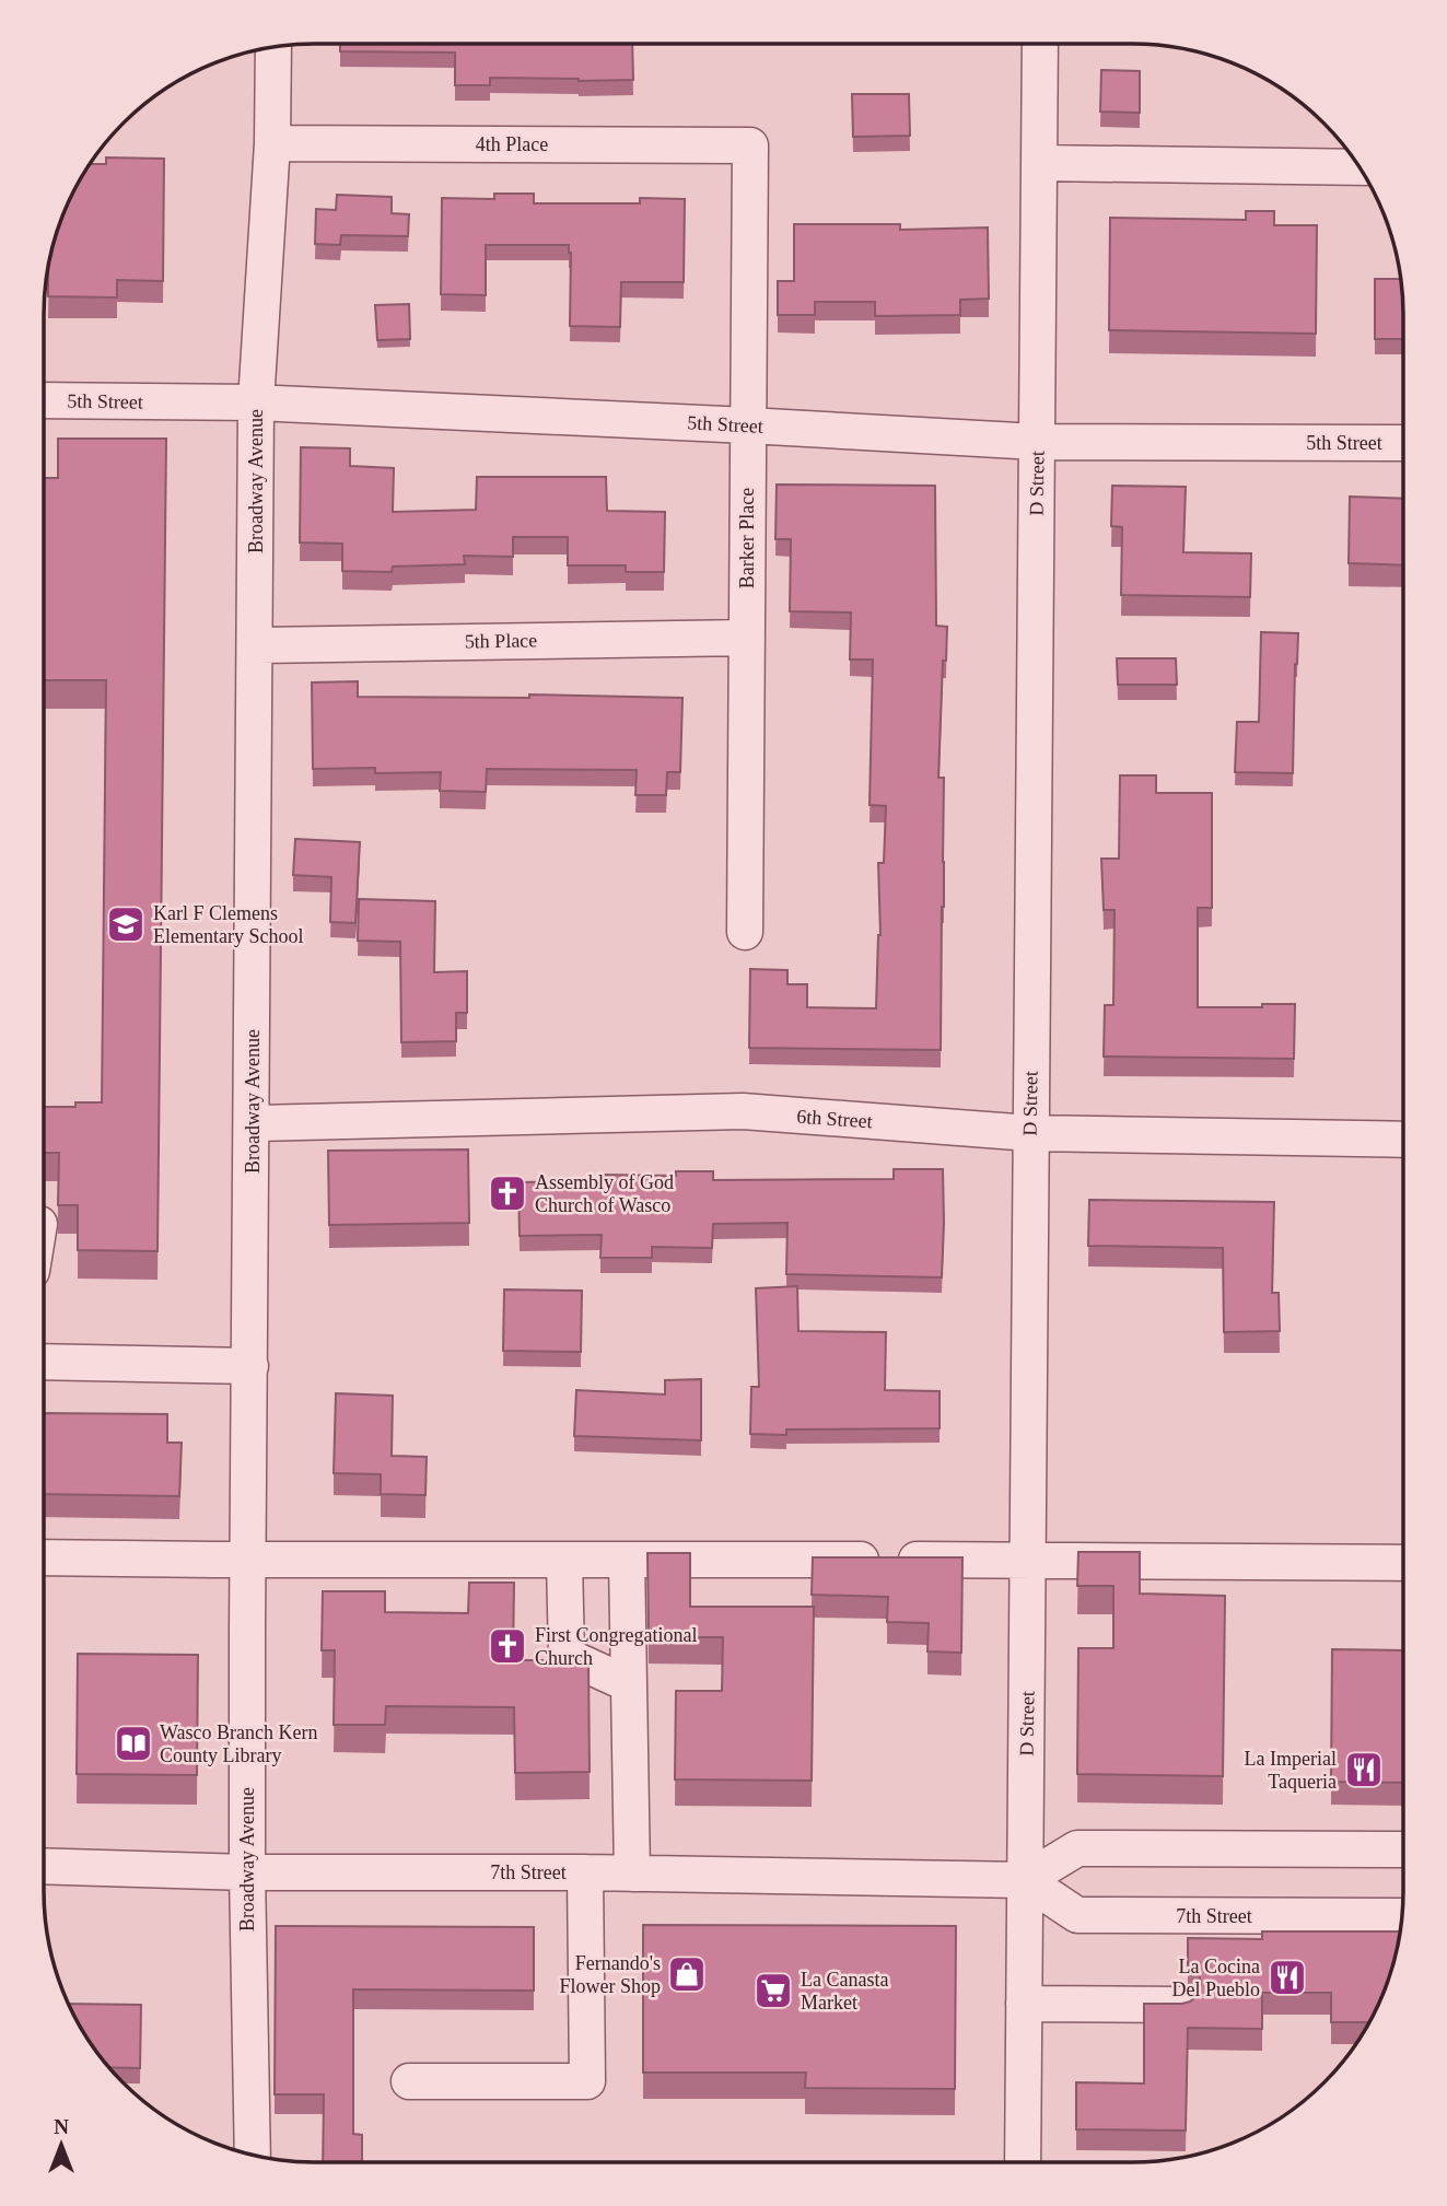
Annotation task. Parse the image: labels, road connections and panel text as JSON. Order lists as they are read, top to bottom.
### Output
{
  "streets": {
    "street": [
      "4th Place",
      "5th Street",
      "Broadway Avenue",
      "D Street",
      "Barker Place",
      "5th Place",
      "6th Street",
      "7th Street"
    ]
  },
  "crossings": [
    ["4th Place", "Broadway Avenue"],
    ["4th Place", "Barker Place"],
    ["5th Street", "Broadway Avenue"],
    ["5th Street", "D Street"],
    ["5th Street", "Barker Place"],
    ["Broadway Avenue", "5th Place"],
    ["Broadway Avenue", "6th Street"],
    ["Broadway Avenue", "7th Street"],
    ["D Street", "6th Street"],
    ["D Street", "7th Street"],
    ["Barker Place", "5th Place"]
  ],
  "places": {
    "school or university": ["Karl F Clemens Elementary School"],
    "church": ["Assembly of God Church of Wasco", "First Congregational Church"],
    "library": ["Wasco Branch Kern County Library"],
    "restaurant": ["La Imperial Taqueria", "La Cocina Del Pueblo"],
    "shop": ["Fernando's Flower Shop"],
    "supermarket": ["La Canasta Market"]
  },
  "north": "top"
}
